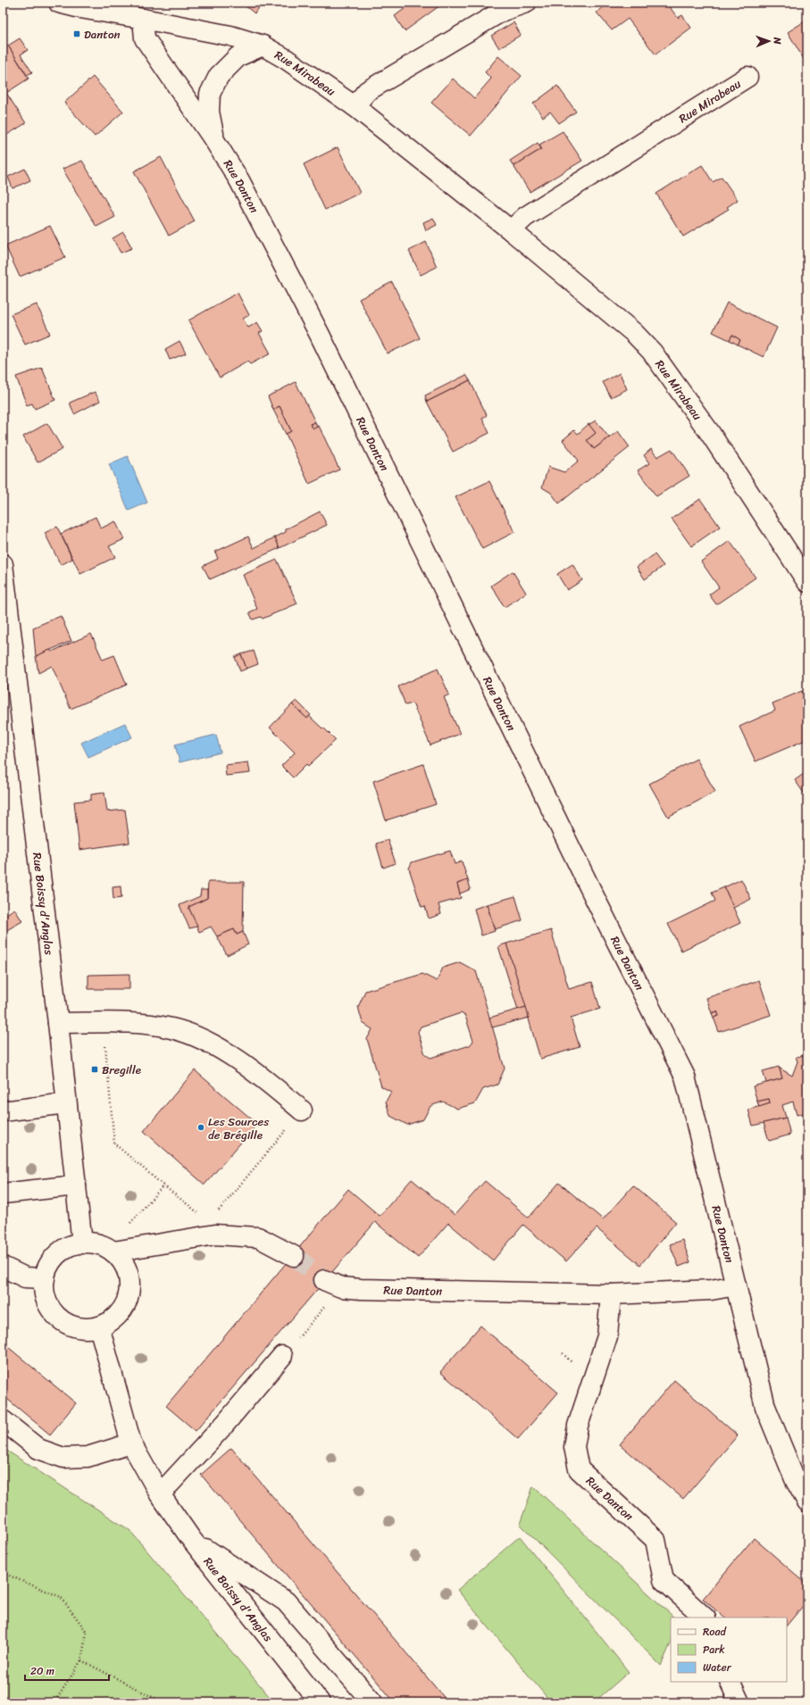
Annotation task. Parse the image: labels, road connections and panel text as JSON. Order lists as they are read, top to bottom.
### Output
{
  "streets": {
    "street": ["Rue Mirabeau", "Rue Danton", "Rue Boissy d'Anglas"]
  },
  "crossings": [
    ["Rue Mirabeau", "Rue Danton"]
  ],
  "places": {
    "transit": ["Danton", "Bregille"],
    "other": ["Les Sources de Brégille"]
  },
  "legend": ["Road", "Park", "Water"],
  "scale_bar": "20 m",
  "north": "right"
}
